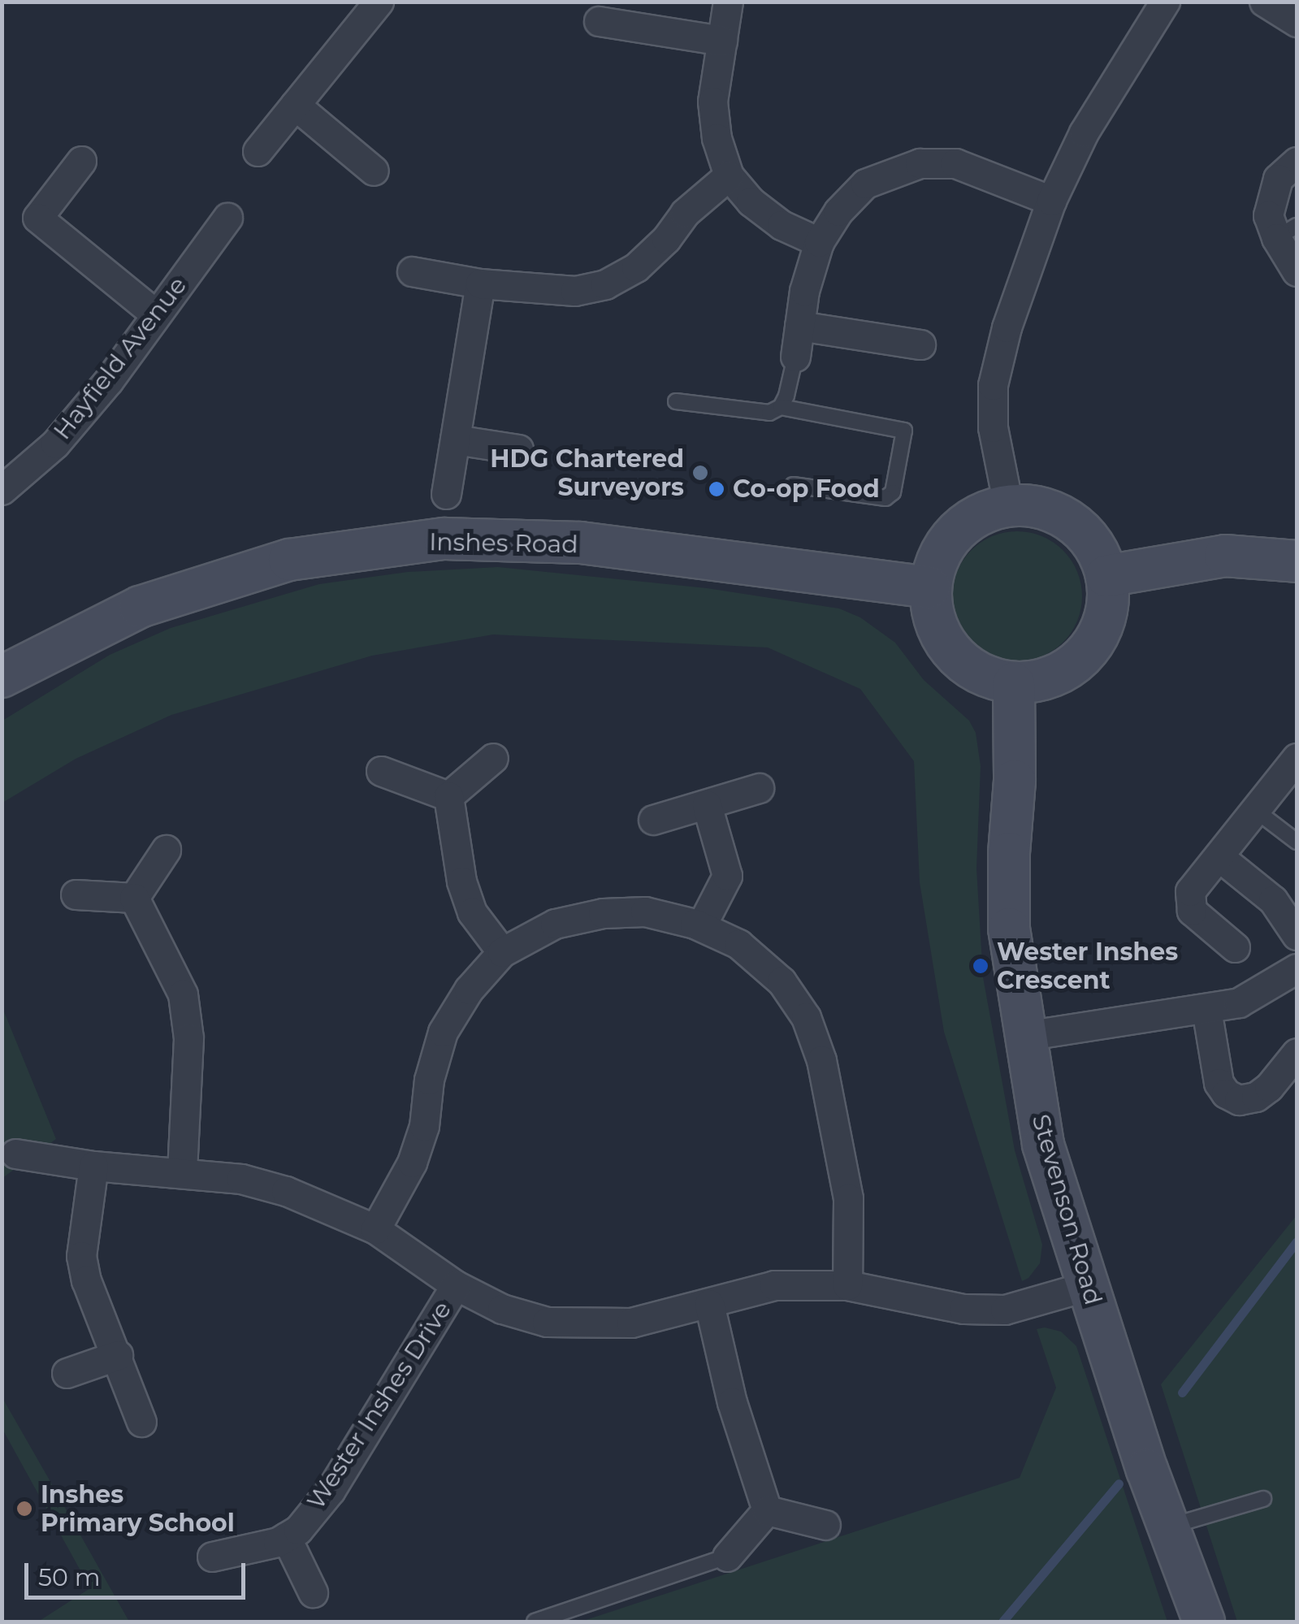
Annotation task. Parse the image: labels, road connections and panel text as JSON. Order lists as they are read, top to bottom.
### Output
{
  "streets": {
    "street": [
      "Hayfield Avenue",
      "Inshes Road",
      "Stevenson Road",
      "Wester Inshes Drive"
    ]
  },
  "crossings": [
    ["Inshes Road", "Stevenson Road"],
    ["Stevenson Road", "Wester Inshes Drive"]
  ],
  "places": [
    "HDG Chartered Surveyors",
    "Co-op Food",
    "Wester Inshes Crescent",
    "Inshes Primary School"
  ],
  "scale_bar": "50 m"
}
